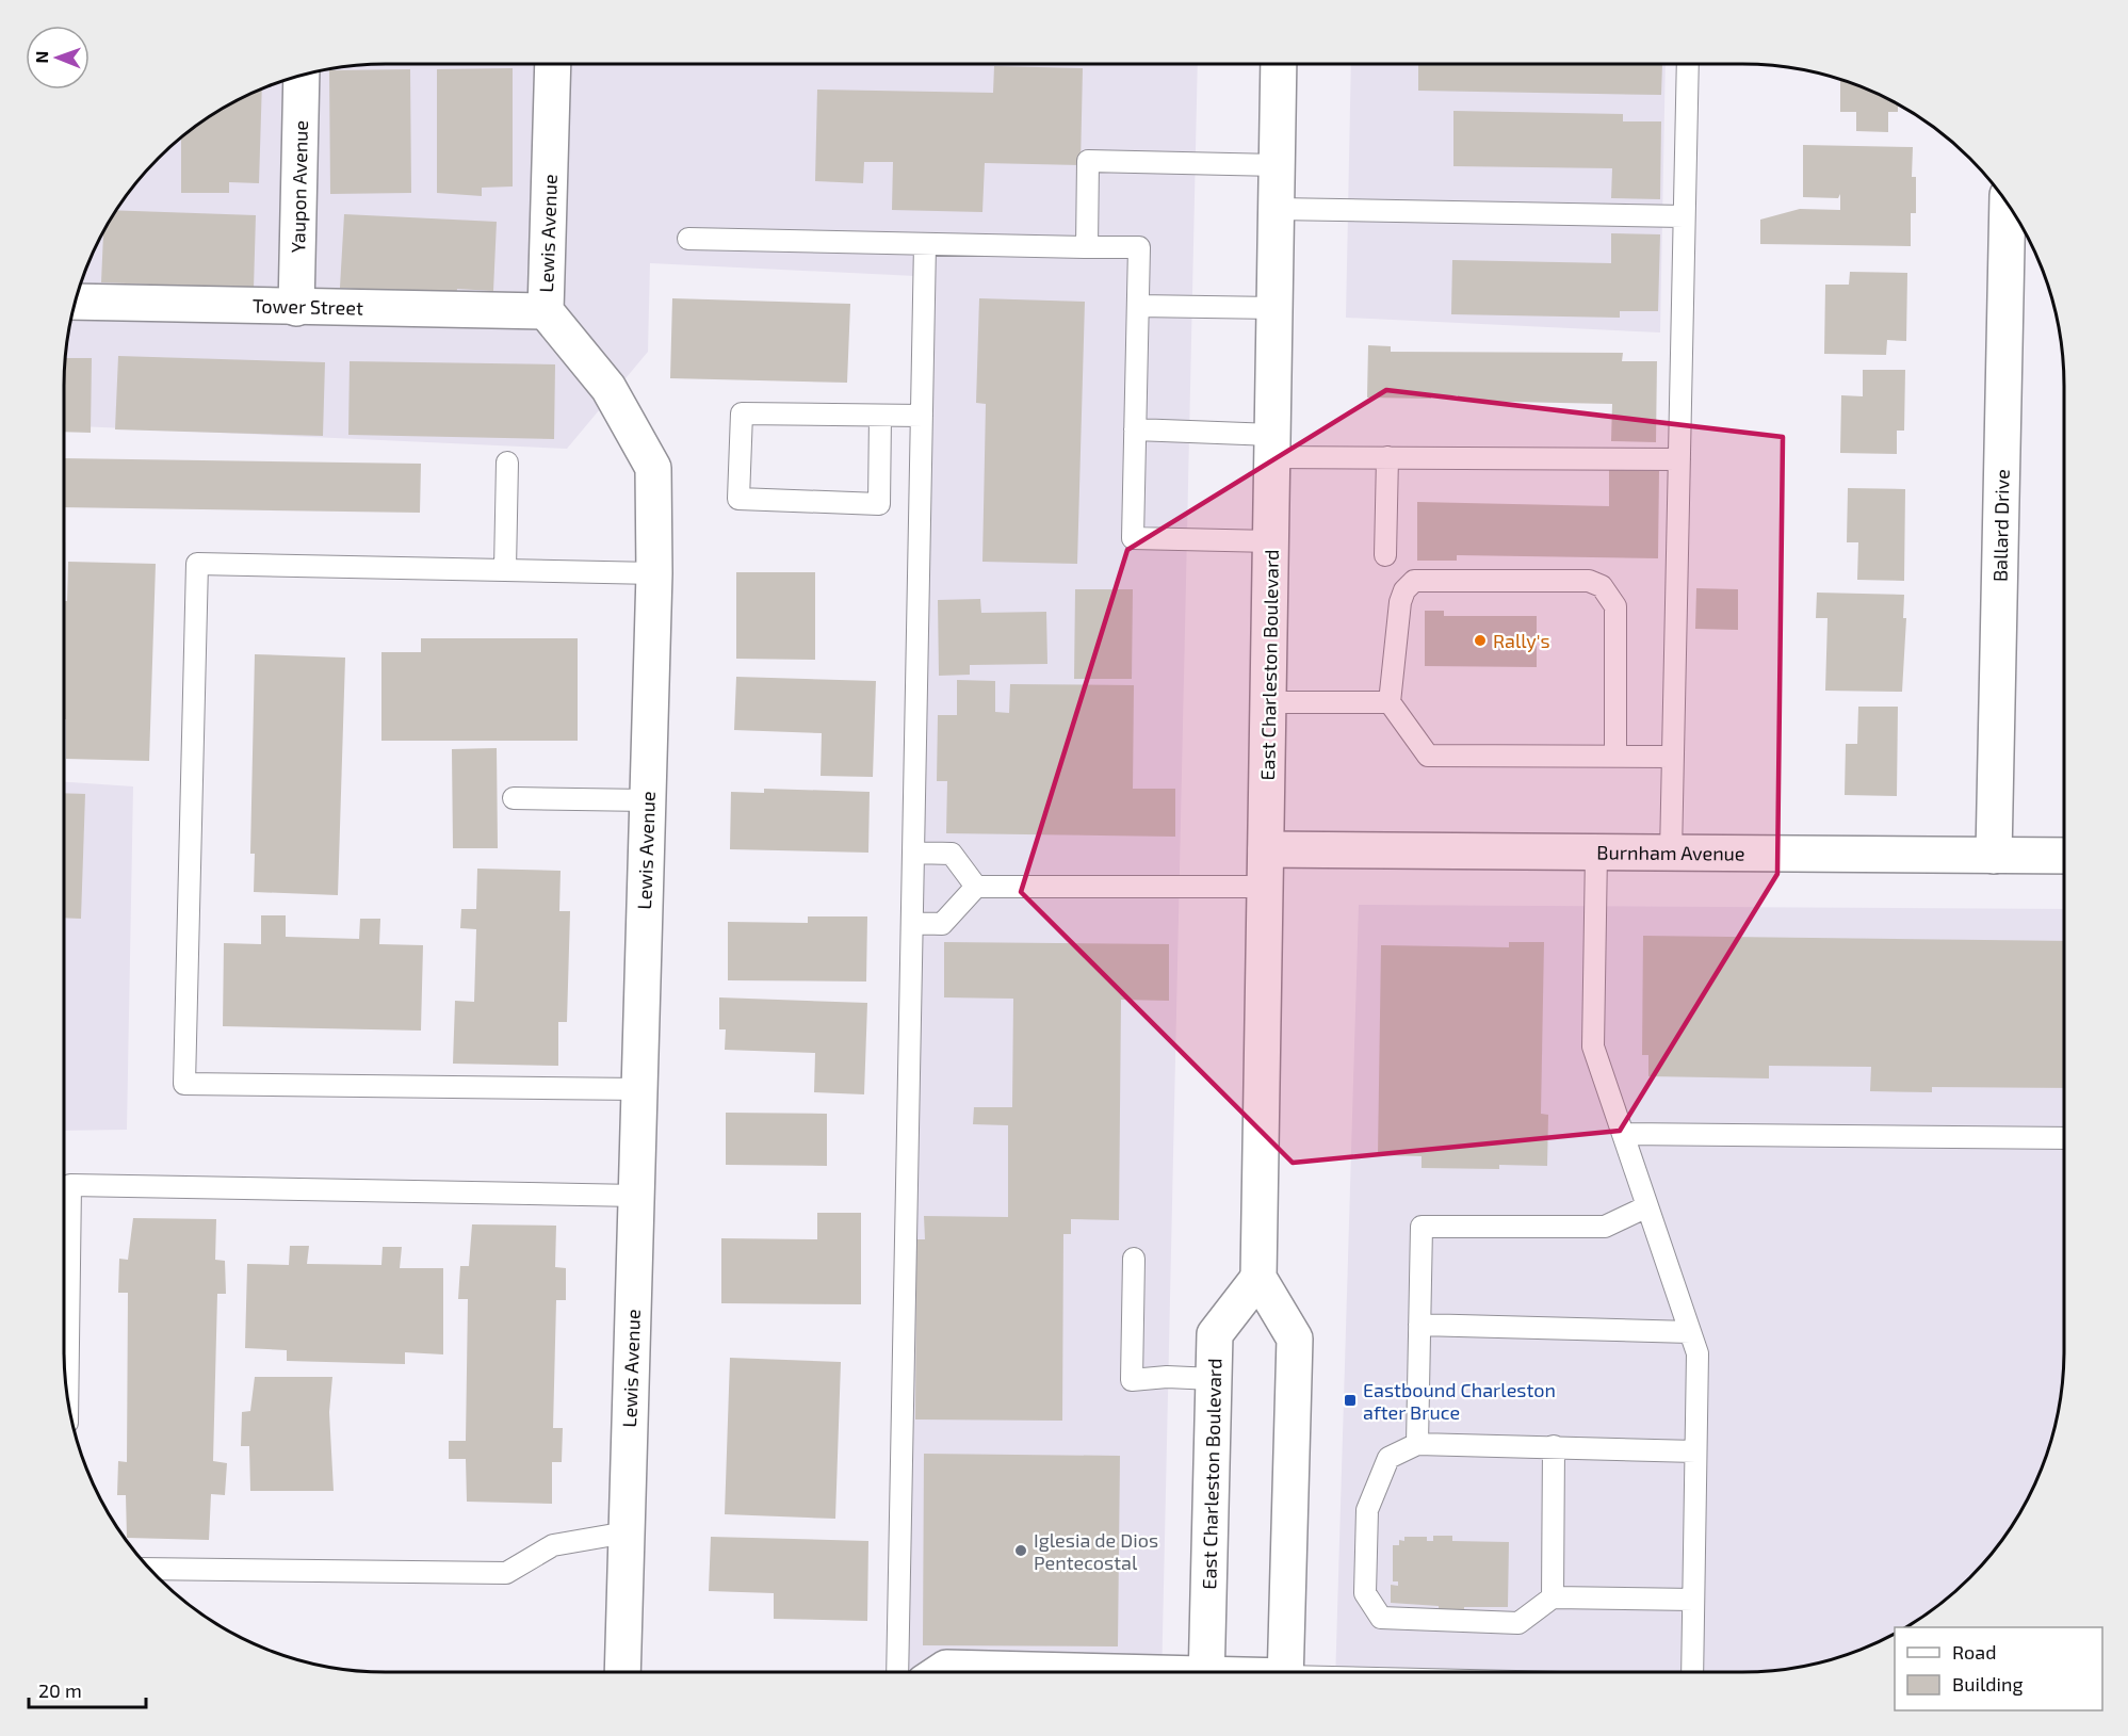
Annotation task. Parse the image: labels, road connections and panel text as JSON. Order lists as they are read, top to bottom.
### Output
{
  "streets": {
    "street": [
      "Yaupon Avenue",
      "Lewis Avenue",
      "Tower Street",
      "Ballard Drive",
      "East Charleston Boulevard",
      "Burnham Avenue"
    ]
  },
  "crossings": [
    ["Yaupon Avenue", "Tower Street"],
    ["Lewis Avenue", "Tower Street"],
    ["Ballard Drive", "Burnham Avenue"],
    ["East Charleston Boulevard", "Burnham Avenue"]
  ],
  "places": {
    "other": ["Rally's", "Iglesia de Dios Pentecostal"],
    "transit": ["Eastbound Charleston after Bruce"]
  },
  "legend": ["Road", "Building"],
  "scale_bar": "20 m",
  "north": "left"
}
